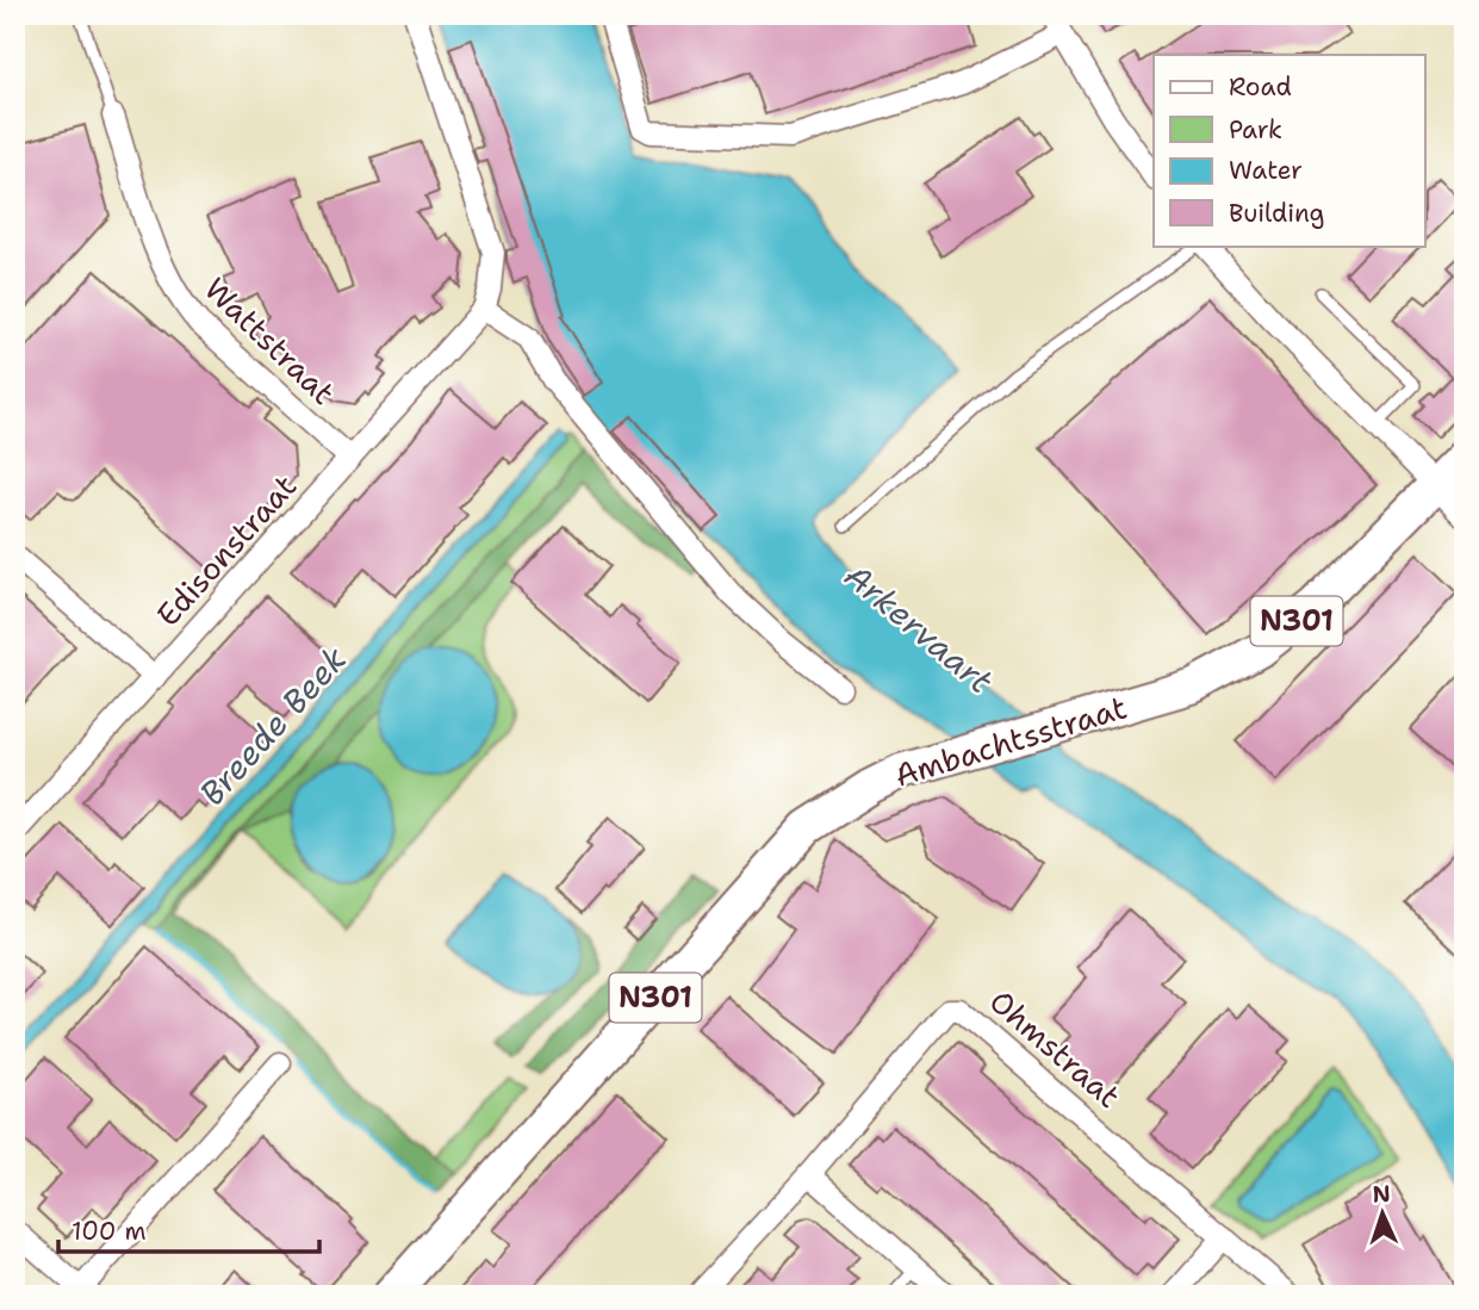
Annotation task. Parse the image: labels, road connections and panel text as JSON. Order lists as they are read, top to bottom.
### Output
{
  "streets": {
    "main road": ["N301", "Ambachtsstraat"],
    "street": ["Wattstraat", "Edisonstraat", "Ohmstraat"]
  },
  "crossings": [
    ["Wattstraat", "Edisonstraat"]
  ],
  "water": ["Arkervaart", "Breede Beek"],
  "legend": [
    "Road",
    "Park",
    "Water",
    "Building"
  ],
  "scale_bar": "100 m",
  "north": "top"
}
